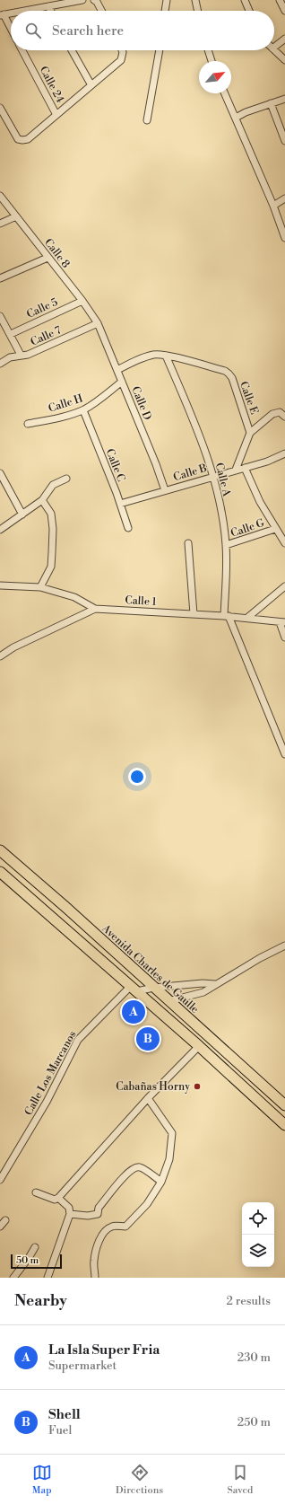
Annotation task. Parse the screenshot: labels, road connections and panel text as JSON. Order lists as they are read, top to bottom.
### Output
{
  "streets": {
    "main road": ["Avenida Charles de Gaulle"],
    "street": [
      "Calle 24",
      "Calle 8",
      "Calle 5",
      "Calle 7",
      "Calle E",
      "Calle H",
      "Calle D",
      "Calle C",
      "Calle B",
      "Calle A",
      "Calle G",
      "Calle 1",
      "Calle Los Marcanos"
    ]
  },
  "crossings": [
    ["Calle 8", "Calle 5"],
    ["Calle 8", "Calle 7"],
    ["Calle 8", "Calle D"],
    ["Calle 7", "Calle D"],
    ["Calle E", "Calle A"],
    ["Calle H", "Calle D"],
    ["Calle H", "Calle C"],
    ["Calle D", "Calle B"],
    ["Calle C", "Calle B"],
    ["Calle B", "Calle A"],
    ["Calle A", "Calle G"],
    ["Calle A", "Calle 1"]
  ],
  "places": ["Cabañas Horny"],
  "scale_bar": "50 m",
  "north": "top right",
  "page": {
    "search": "Search here",
    "pins": ["A", "B"],
    "scale": "50 m",
    "heading": ["Nearby", "2 results"],
    "list": [
      {
        "mark": "A",
        "name": "La Isla Super Fria",
        "note": "Supermarket",
        "value": "230 m"
      },
      {
        "mark": "B",
        "name": "Shell",
        "note": "Fuel",
        "value": "250 m"
      }
    ],
    "nav": ["Map", "Directions", "Saved"]
  }
}
